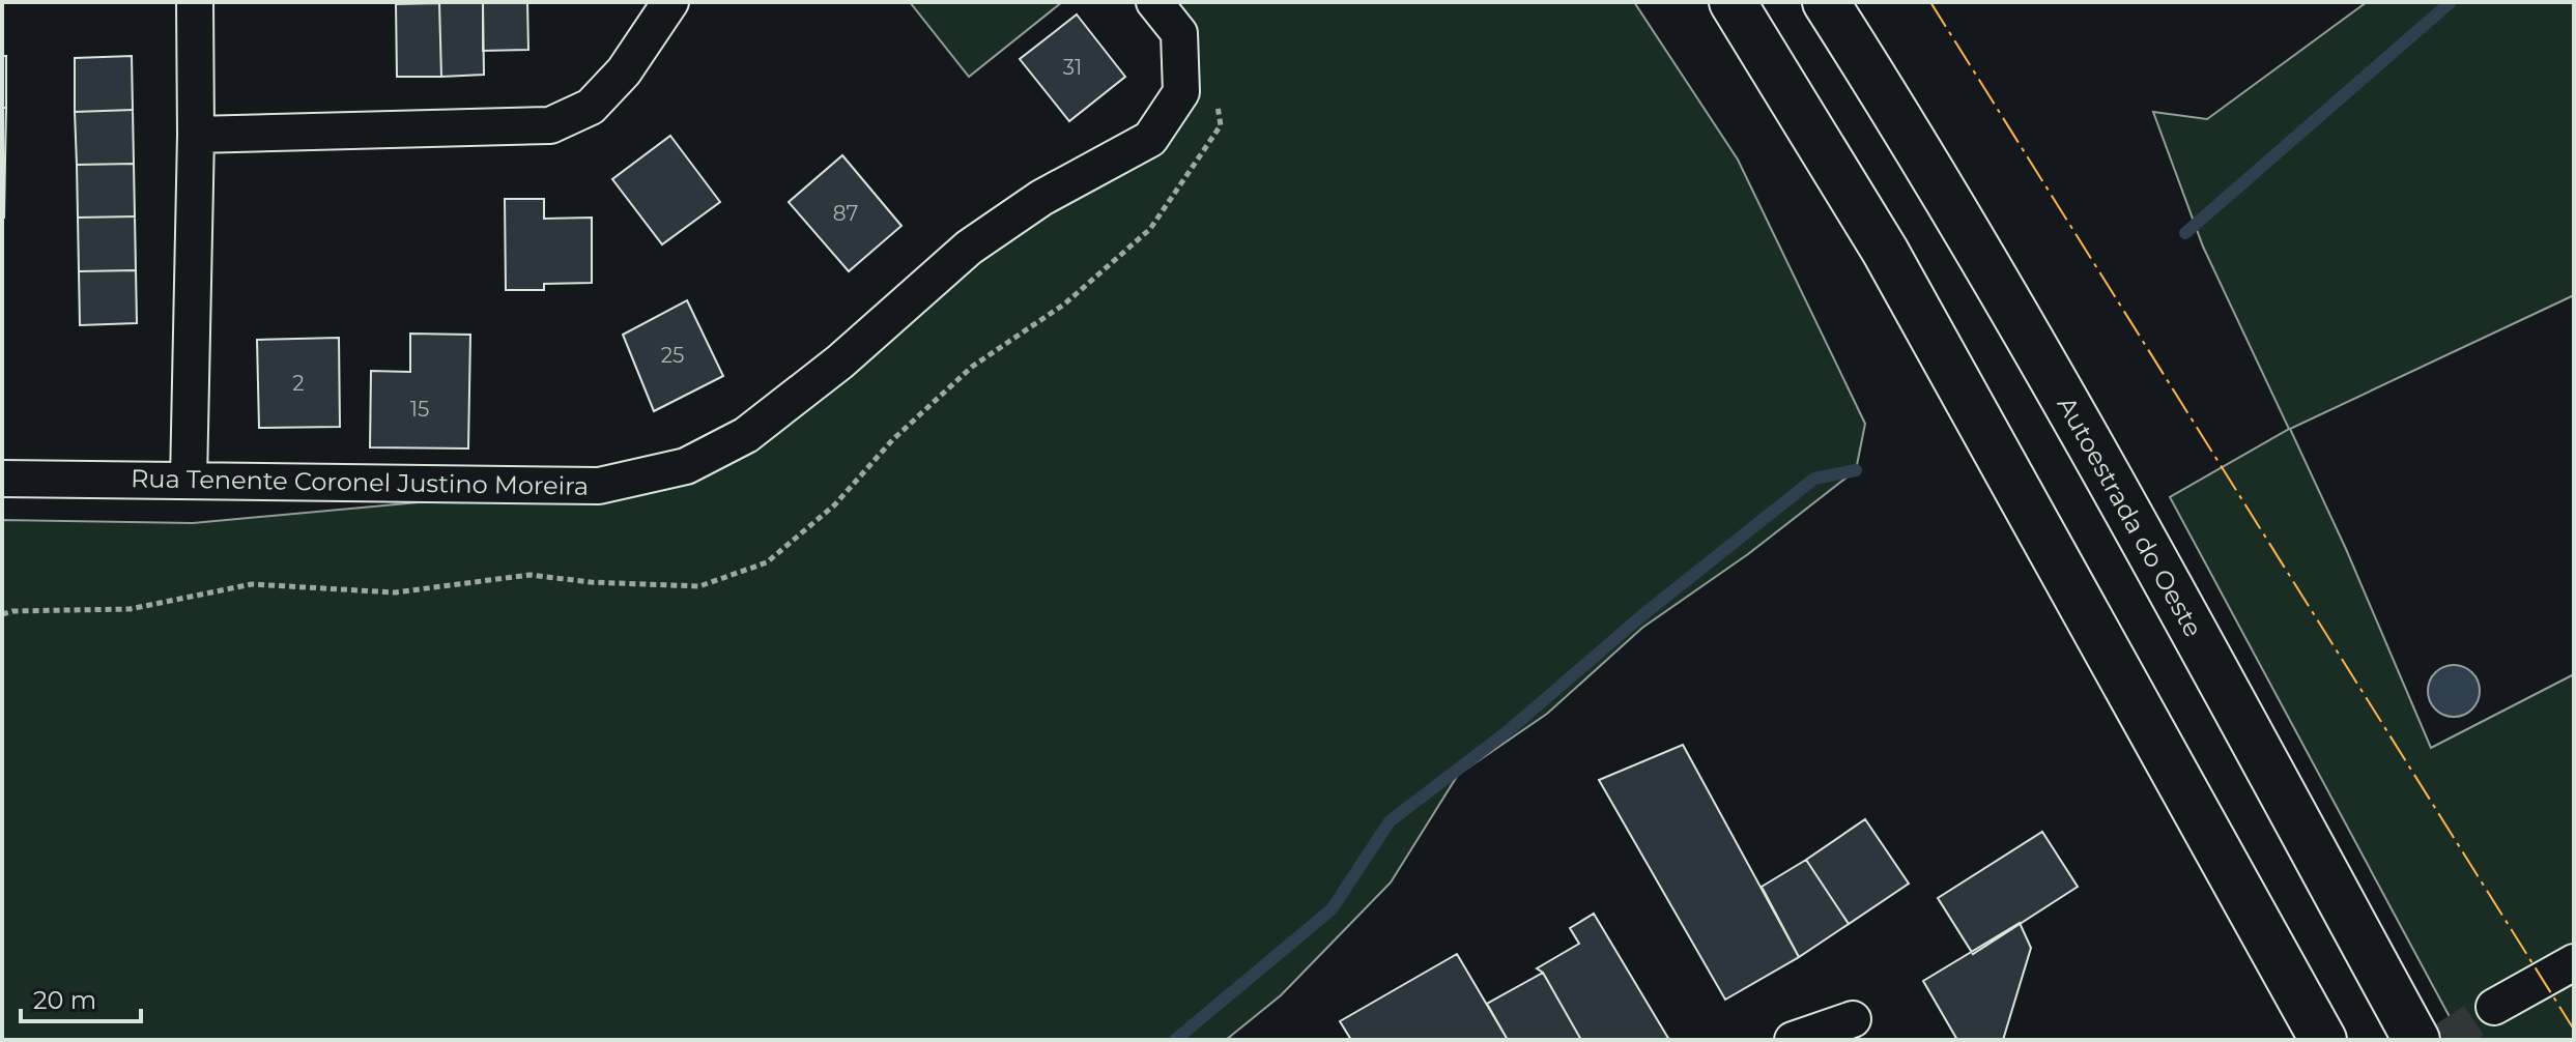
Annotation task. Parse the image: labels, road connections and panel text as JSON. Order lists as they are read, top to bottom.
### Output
{
  "streets": {
    "highway": ["Autoestrada do Oeste"],
    "street": ["Rua Tenente Coronel Justino Moreira"]
  },
  "house_numbers": [
    "31",
    "87",
    "25",
    "2",
    "15"
  ],
  "scale_bar": "20 m"
}
